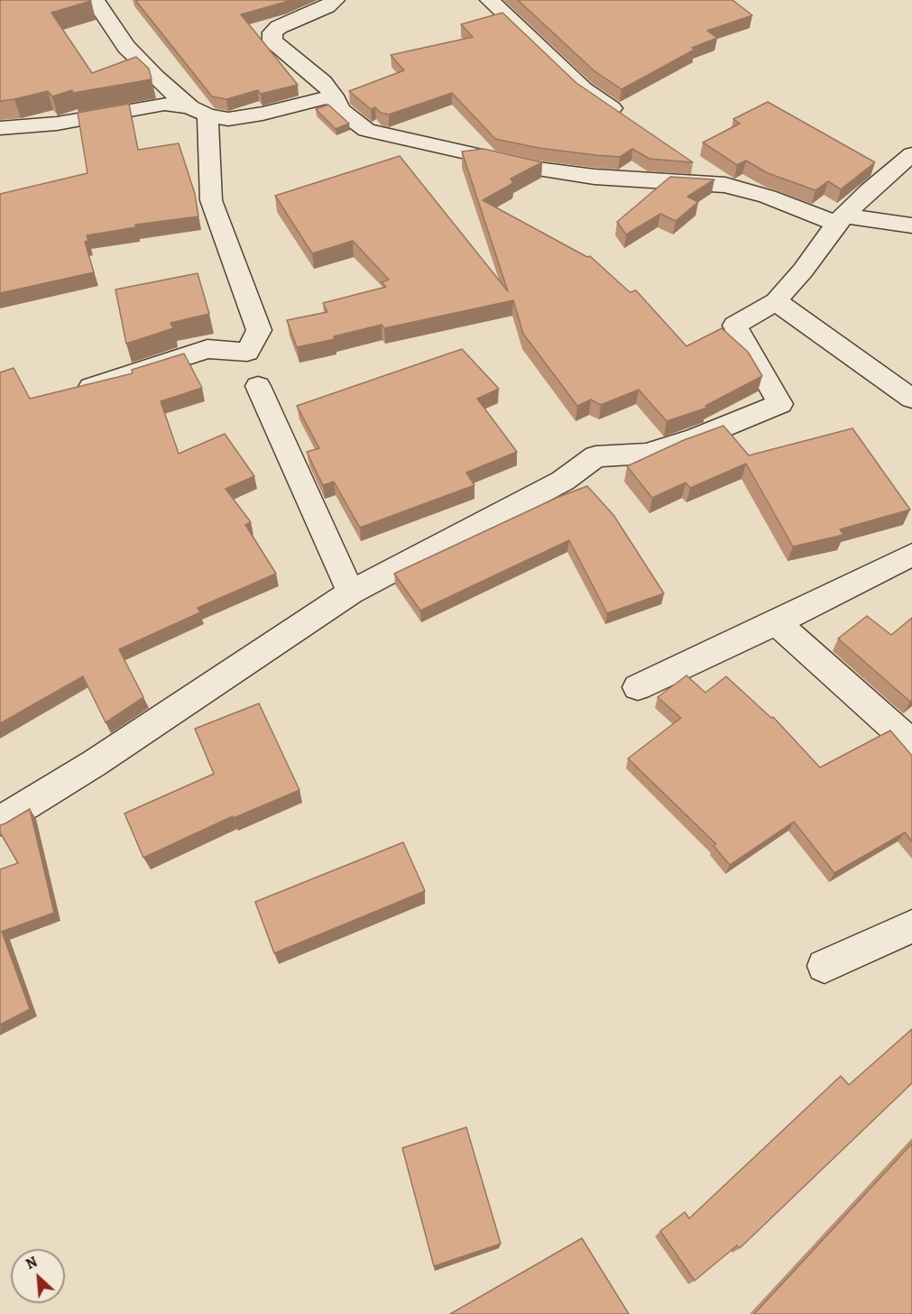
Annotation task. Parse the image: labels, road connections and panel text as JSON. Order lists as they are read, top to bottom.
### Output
{
  "north": "top left"
}
